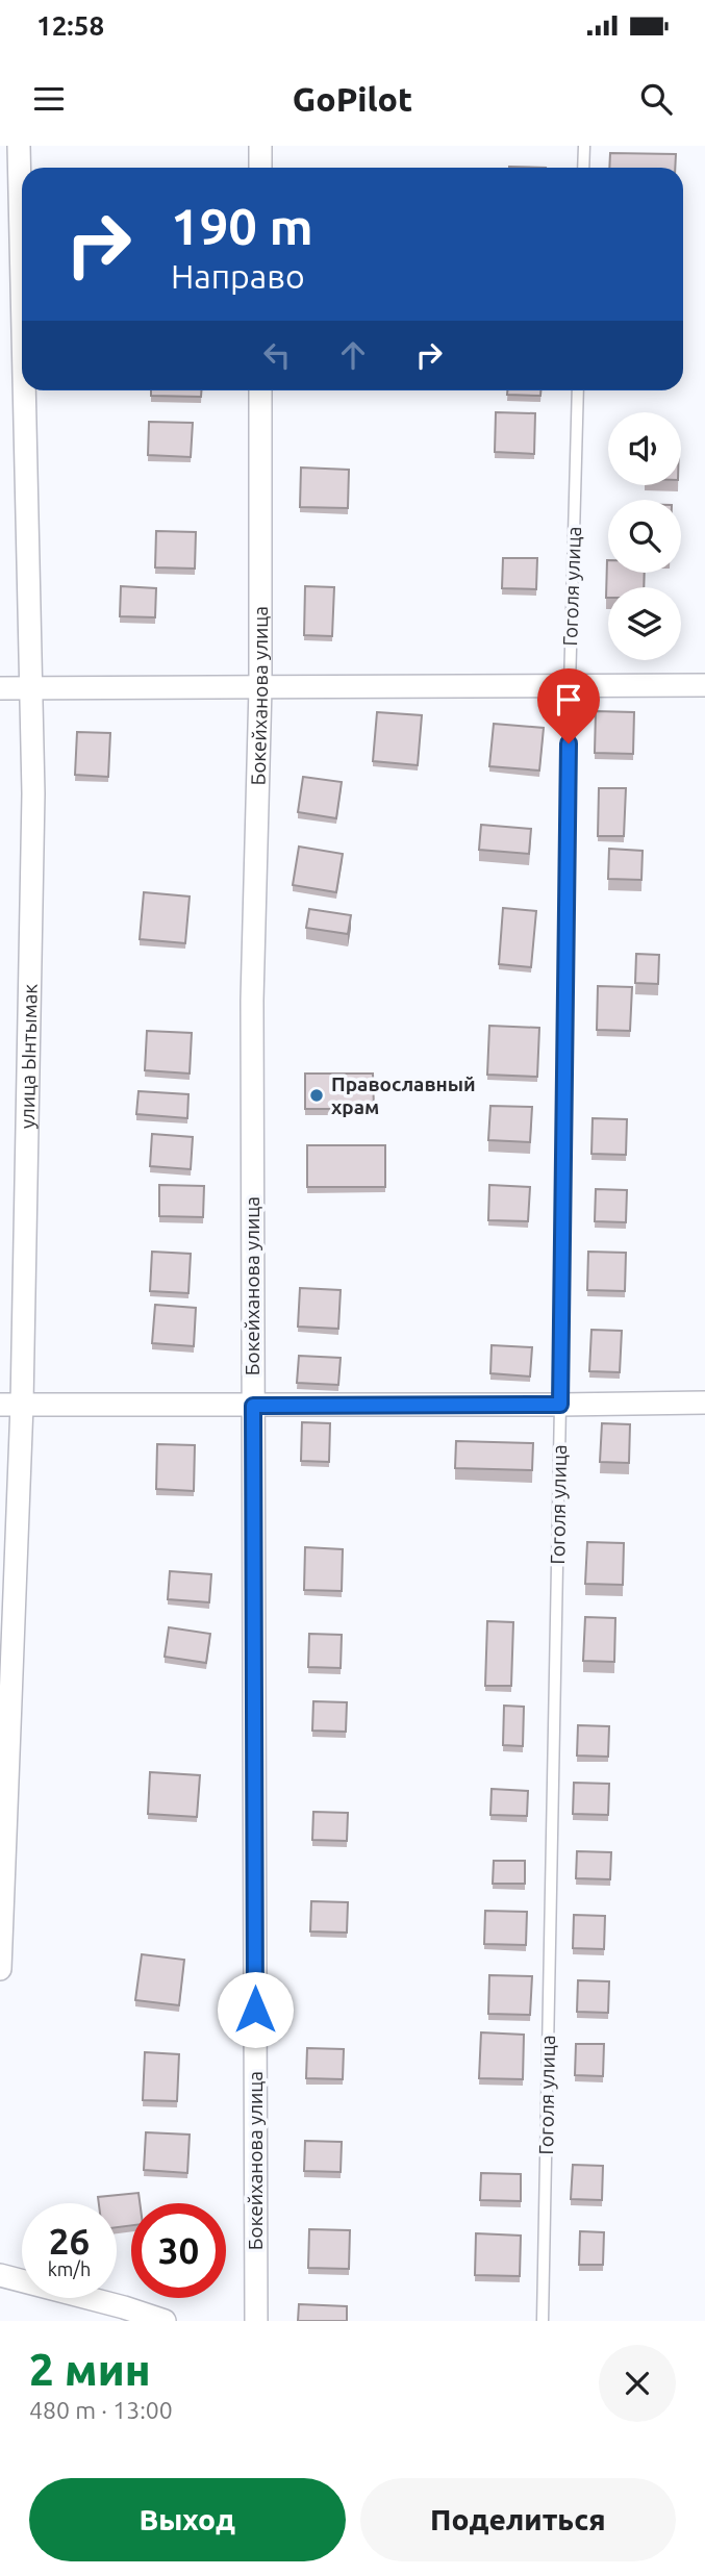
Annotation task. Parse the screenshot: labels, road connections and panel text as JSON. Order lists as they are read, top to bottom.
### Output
{
  "streets": {
    "street": ["Бокейханова улица", "улица Ынтымак"],
    "lane": ["Гоголя улица"]
  },
  "places": ["Православный храм"],
  "page": {
    "status": "12:58",
    "header": "GoPilot",
    "turn": ["190 m", "Направо"],
    "speed": "26 km/h",
    "limit": "30",
    "heading": ["2 мин", "480 m · 13:00"],
    "buttons": ["Выход", "Поделиться"]
  }
}
